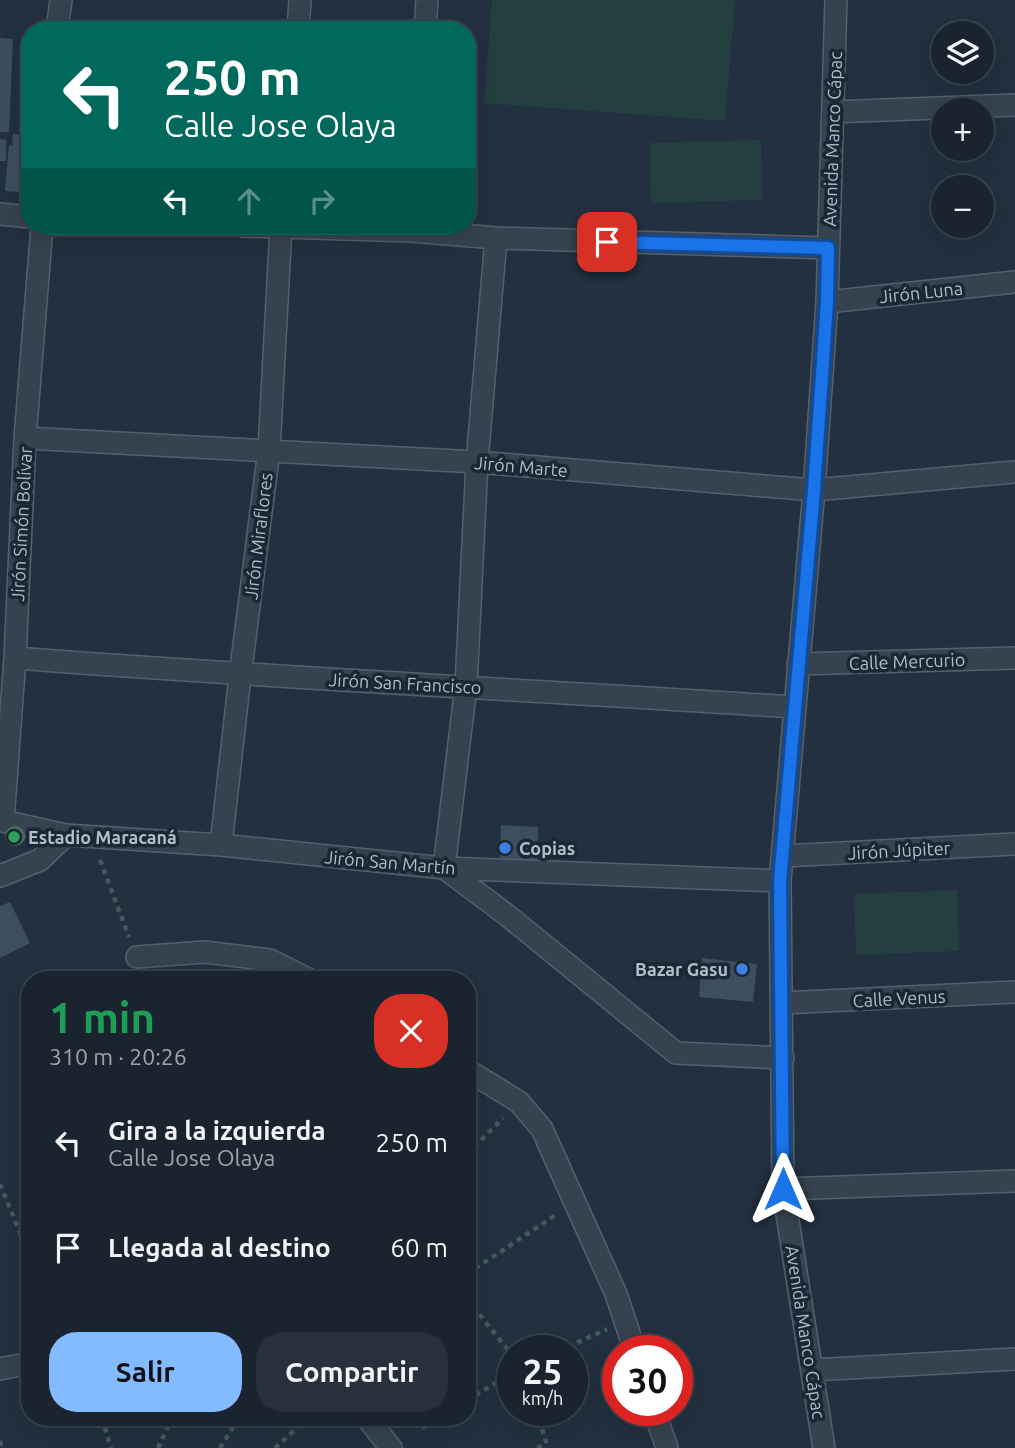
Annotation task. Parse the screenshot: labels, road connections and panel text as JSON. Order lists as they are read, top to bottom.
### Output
{
  "streets": {
    "street": [
      "Avenida Manco Cápac",
      "Jirón Luna",
      "Jirón Marte",
      "Jirón Simón Bolívar",
      "Jirón Miraflores",
      "Calle Mercurio",
      "Jirón San Francisco",
      "Jirón Júpiter",
      "Jirón San Martín",
      "Calle Venus"
    ]
  },
  "crossings": [
    ["Avenida Manco Cápac", "Jirón Luna"],
    ["Avenida Manco Cápac", "Jirón Marte"],
    ["Avenida Manco Cápac", "Calle Mercurio"],
    ["Avenida Manco Cápac", "Jirón San Francisco"],
    ["Avenida Manco Cápac", "Jirón Júpiter"],
    ["Avenida Manco Cápac", "Jirón San Martín"],
    ["Avenida Manco Cápac", "Calle Venus"],
    ["Jirón Marte", "Jirón Simón Bolívar"],
    ["Jirón Marte", "Jirón Miraflores"],
    ["Jirón Simón Bolívar", "Jirón San Francisco"],
    ["Jirón Simón Bolívar", "Jirón San Martín"],
    ["Jirón Miraflores", "Jirón San Francisco"],
    ["Jirón Miraflores", "Jirón San Martín"]
  ],
  "places": ["Estadio Maracaná", "Copias", "Bazar Gasu"],
  "page": {
    "map_buttons": ["+", "−"],
    "turn": ["250 m", "Calle Jose Olaya"],
    "heading": ["1 min", "310 m · 20:26"],
    "list": [
      {
        "name": "Gira a la izquierda",
        "note": "Calle Jose Olaya",
        "value": "250 m"
      },
      {
        "name": "Llegada al destino",
        "value": "60 m"
      }
    ],
    "buttons": ["Salir", "Compartir"],
    "speed": "25 km/h",
    "limit": "30"
  }
}
